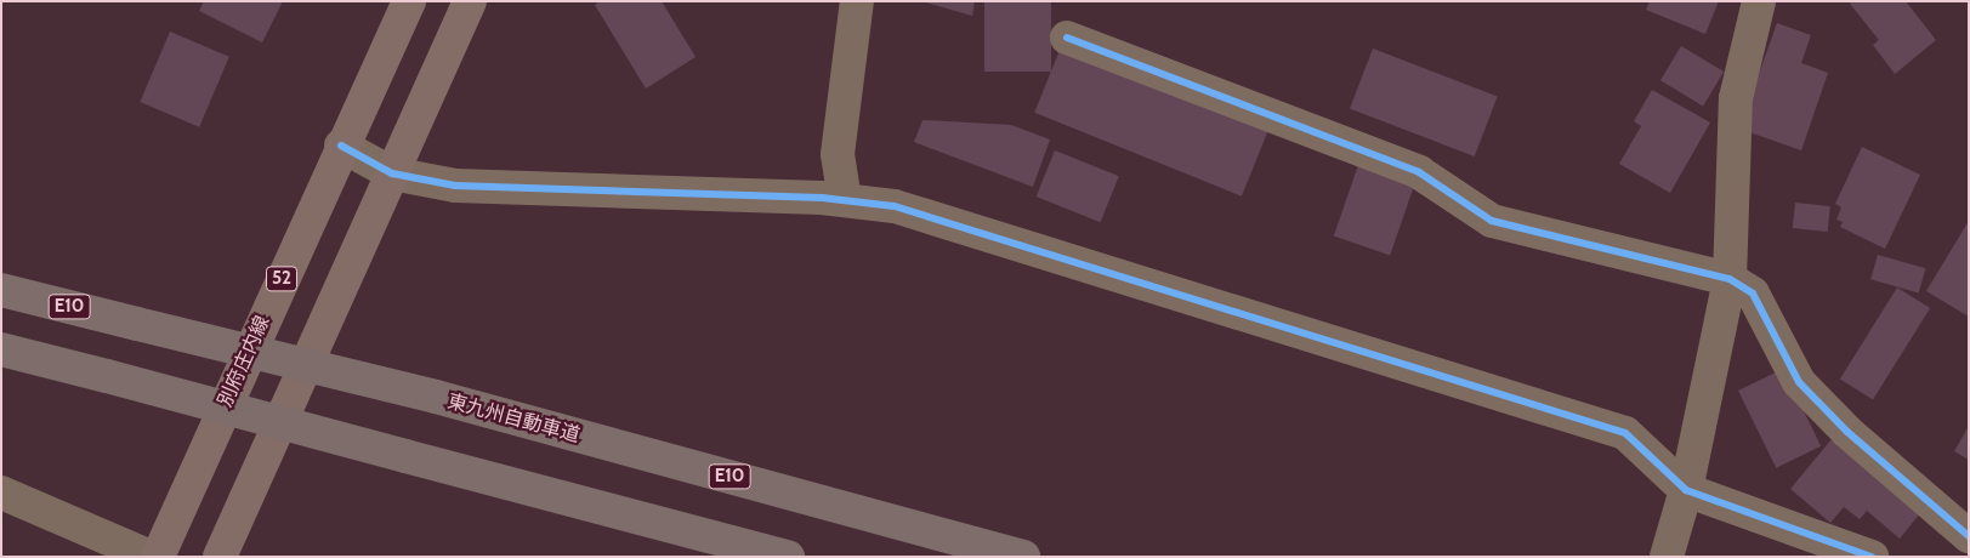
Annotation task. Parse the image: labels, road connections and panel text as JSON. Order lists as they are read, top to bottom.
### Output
{
  "streets": {
    "highway": ["E10", "東九州自動車道"],
    "main road": ["52", "別府庄内線"]
  }
}
